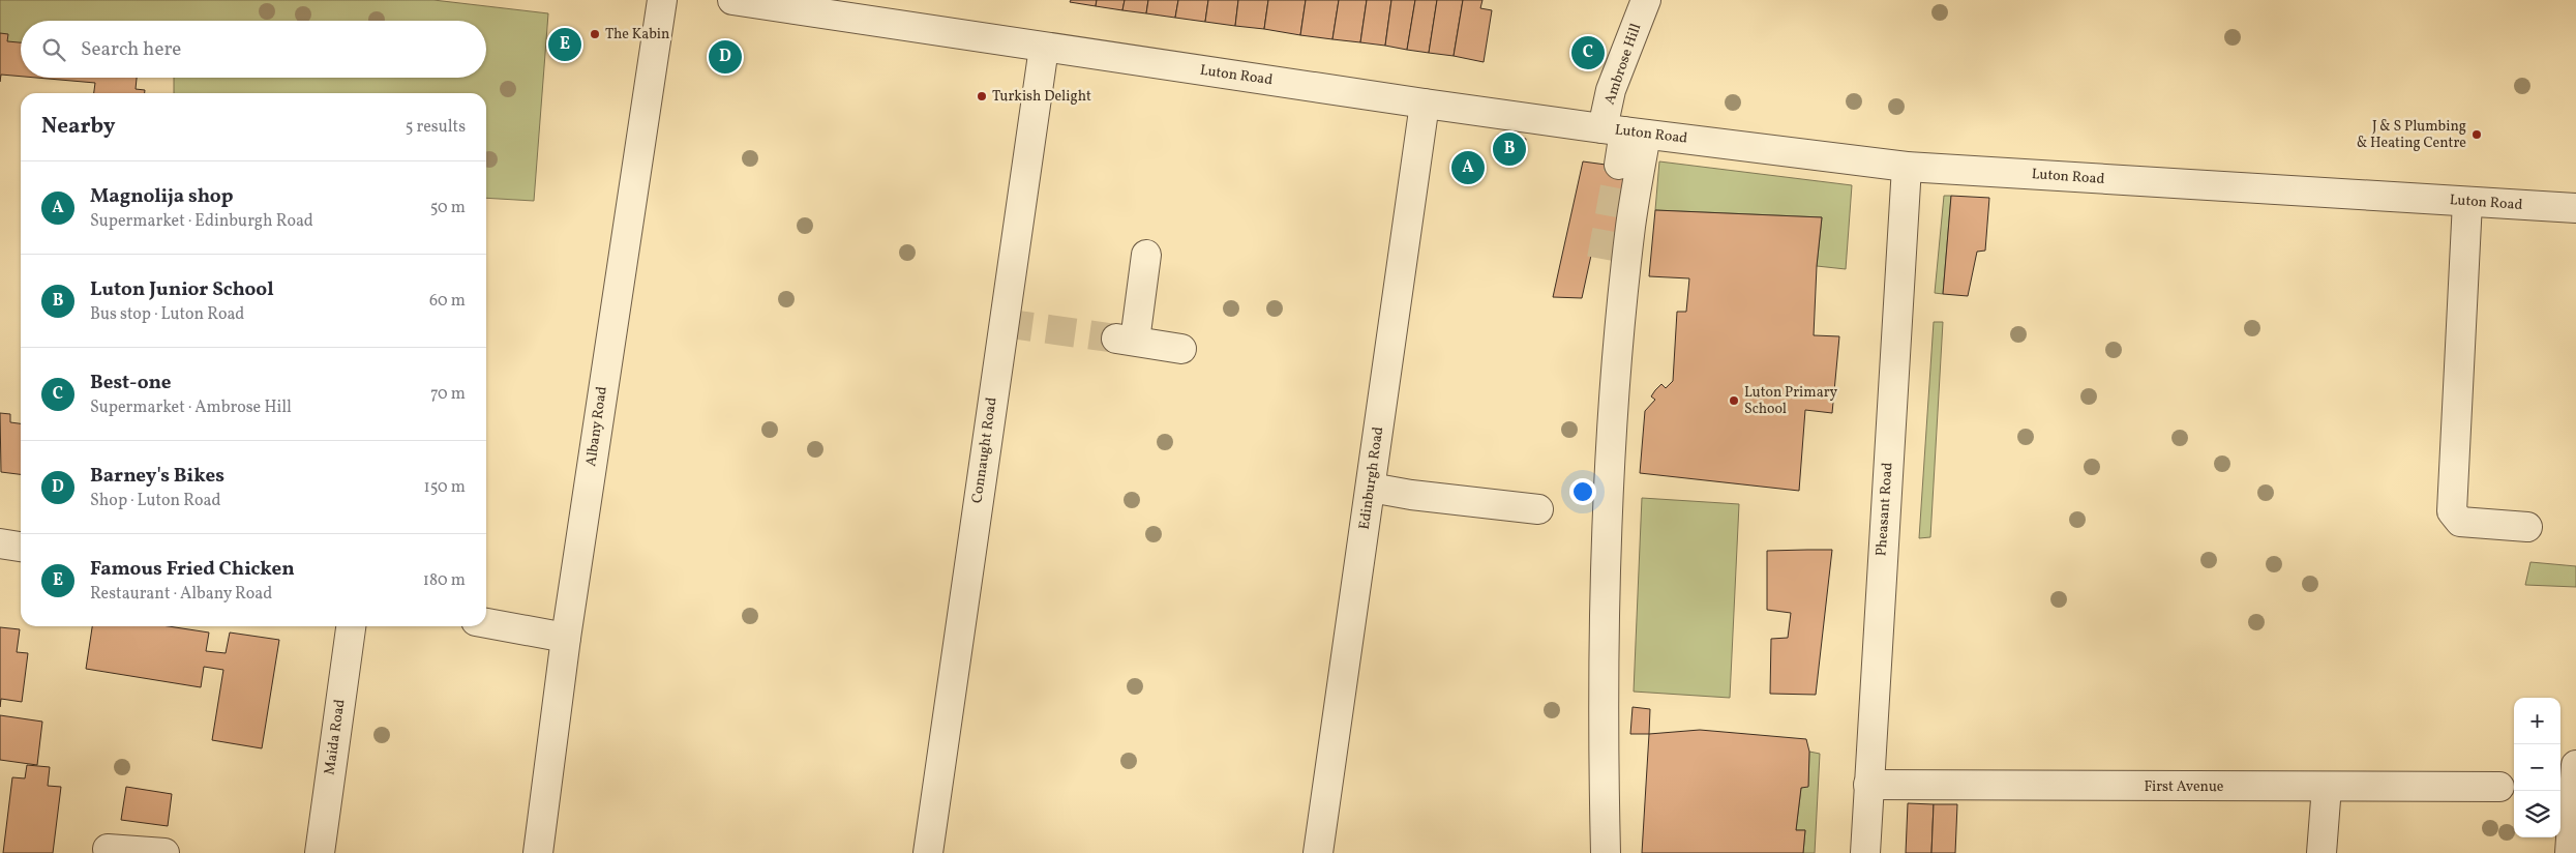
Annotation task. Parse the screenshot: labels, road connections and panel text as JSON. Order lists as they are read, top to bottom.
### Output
{
  "streets": {
    "street": [
      "Ambrose Hill",
      "Luton Road",
      "Albany Road",
      "Connaught Road",
      "Edinburgh Road",
      "Pheasant Road",
      "Maida Road",
      "First Avenue"
    ]
  },
  "crossings": [
    ["Ambrose Hill", "Luton Road"],
    ["Luton Road", "Connaught Road"],
    ["Luton Road", "Edinburgh Road"],
    ["Luton Road", "Pheasant Road"],
    ["Pheasant Road", "First Avenue"]
  ],
  "places": [
    "The Kabin",
    "Turkish Delight",
    "J & S Plumbing & Heating Centre",
    "Luton Primary School"
  ],
  "page": {
    "search": "Search here",
    "pins": [
      "E",
      "C",
      "D",
      "B",
      "A"
    ],
    "heading": ["Nearby", "5 results"],
    "list": [
      {
        "mark": "A",
        "name": "Magnolija shop",
        "note": "Supermarket · Edinburgh Road",
        "value": "50 m"
      },
      {
        "mark": "B",
        "name": "Luton Junior School",
        "note": "Bus stop · Luton Road",
        "value": "60 m"
      },
      {
        "mark": "C",
        "name": "Best-one",
        "note": "Supermarket · Ambrose Hill",
        "value": "70 m"
      },
      {
        "mark": "D",
        "name": "Barney's Bikes",
        "note": "Shop · Luton Road",
        "value": "150 m"
      },
      {
        "mark": "E",
        "name": "Famous Fried Chicken",
        "note": "Restaurant · Albany Road",
        "value": "180 m"
      }
    ],
    "map_buttons": ["+", "−"]
  }
}
